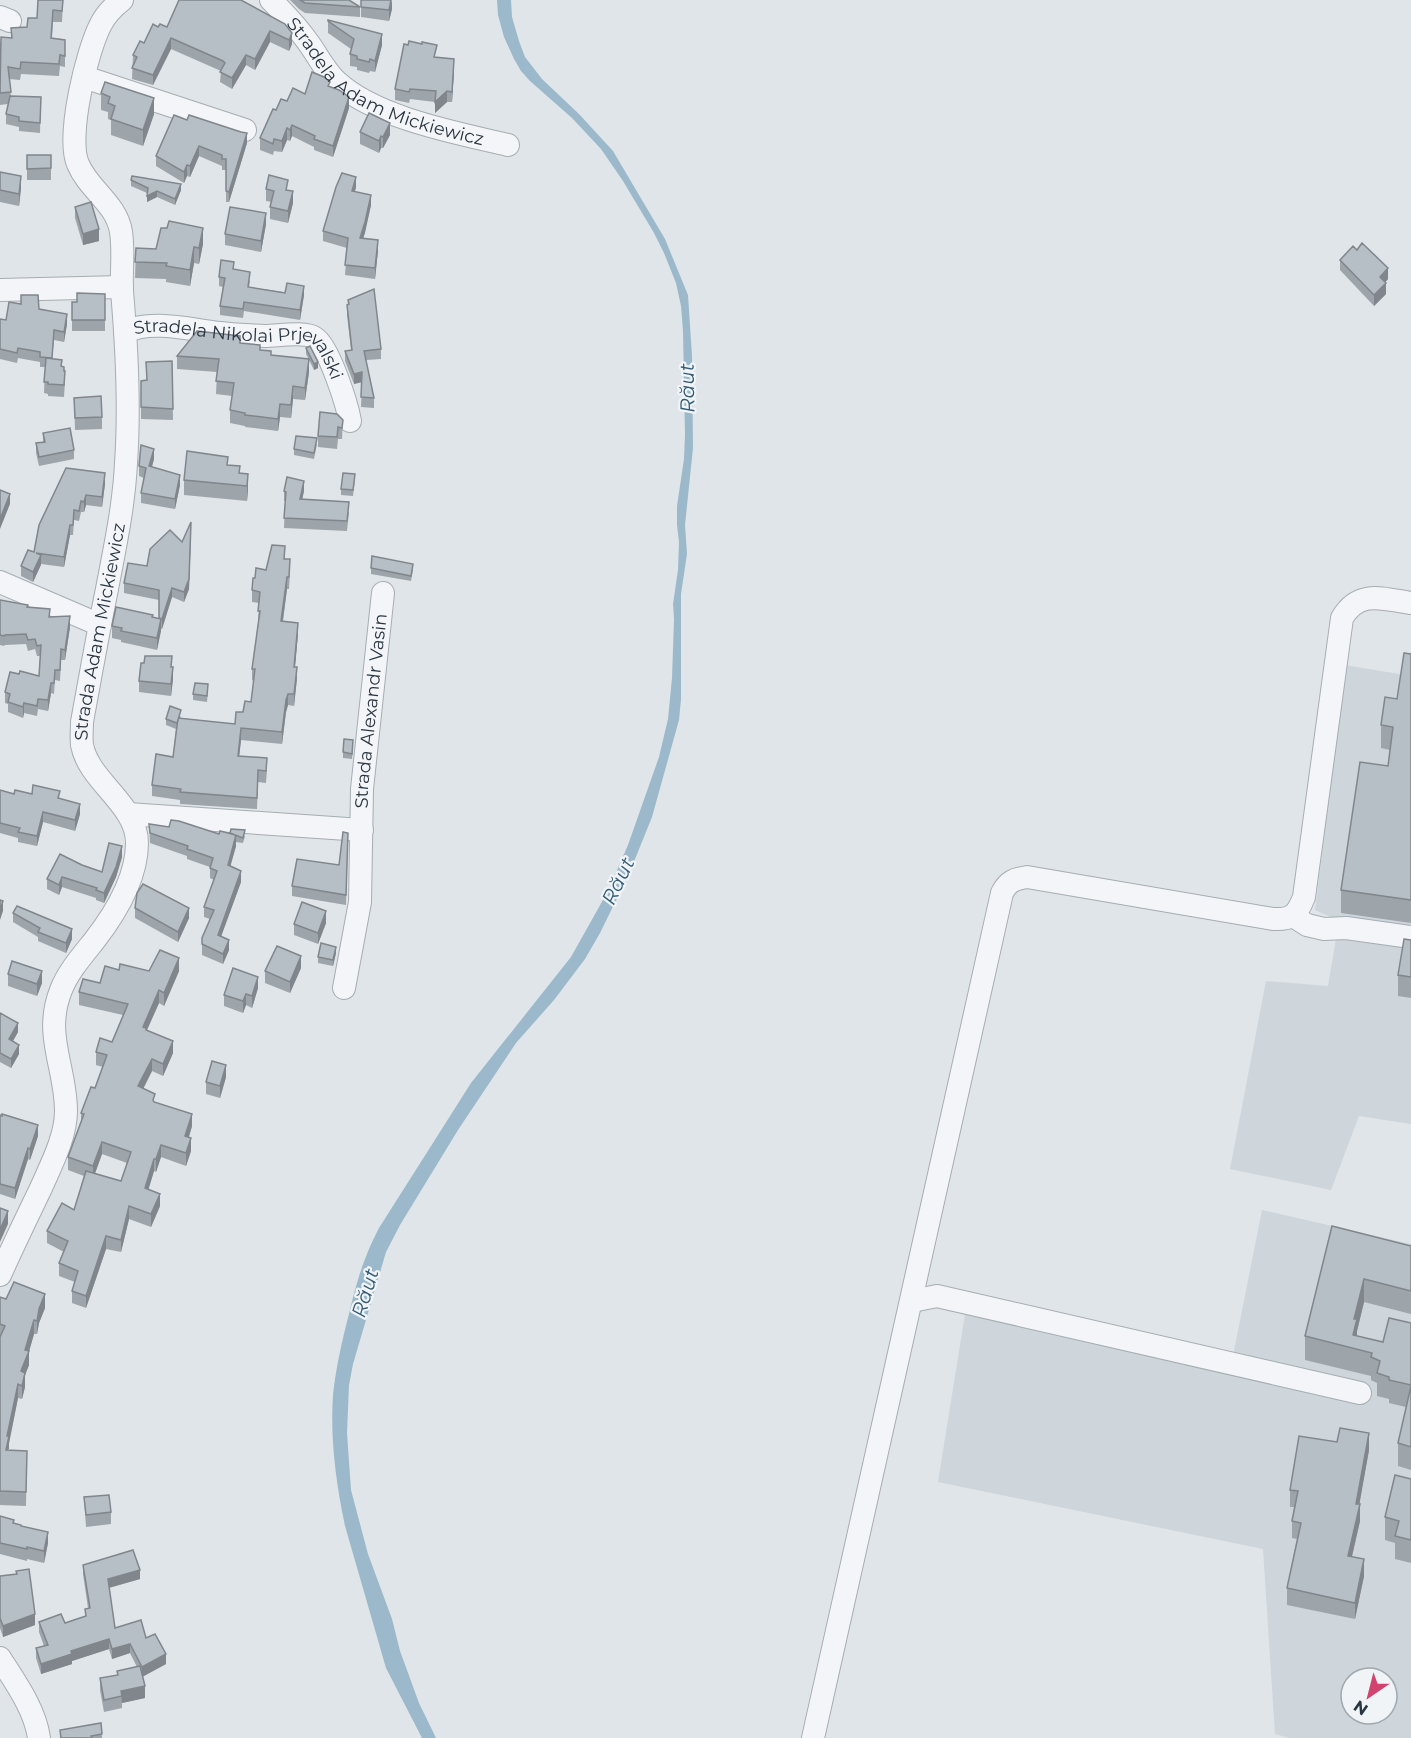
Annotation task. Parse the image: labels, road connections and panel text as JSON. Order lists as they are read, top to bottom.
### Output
{
  "streets": {
    "street": [
      "Stradela Adam Mickiewicz",
      "Stradela Nikolai Prjevalski",
      "Strada Adam Mickiewicz",
      "Strada Alexandr Vasin"
    ]
  },
  "crossings": [
    ["Stradela Nikolai Prjevalski", "Strada Adam Mickiewicz"],
    ["Strada Adam Mickiewicz", "Strada Alexandr Vasin"]
  ],
  "water": ["Răut"],
  "north": "bottom left"
}
